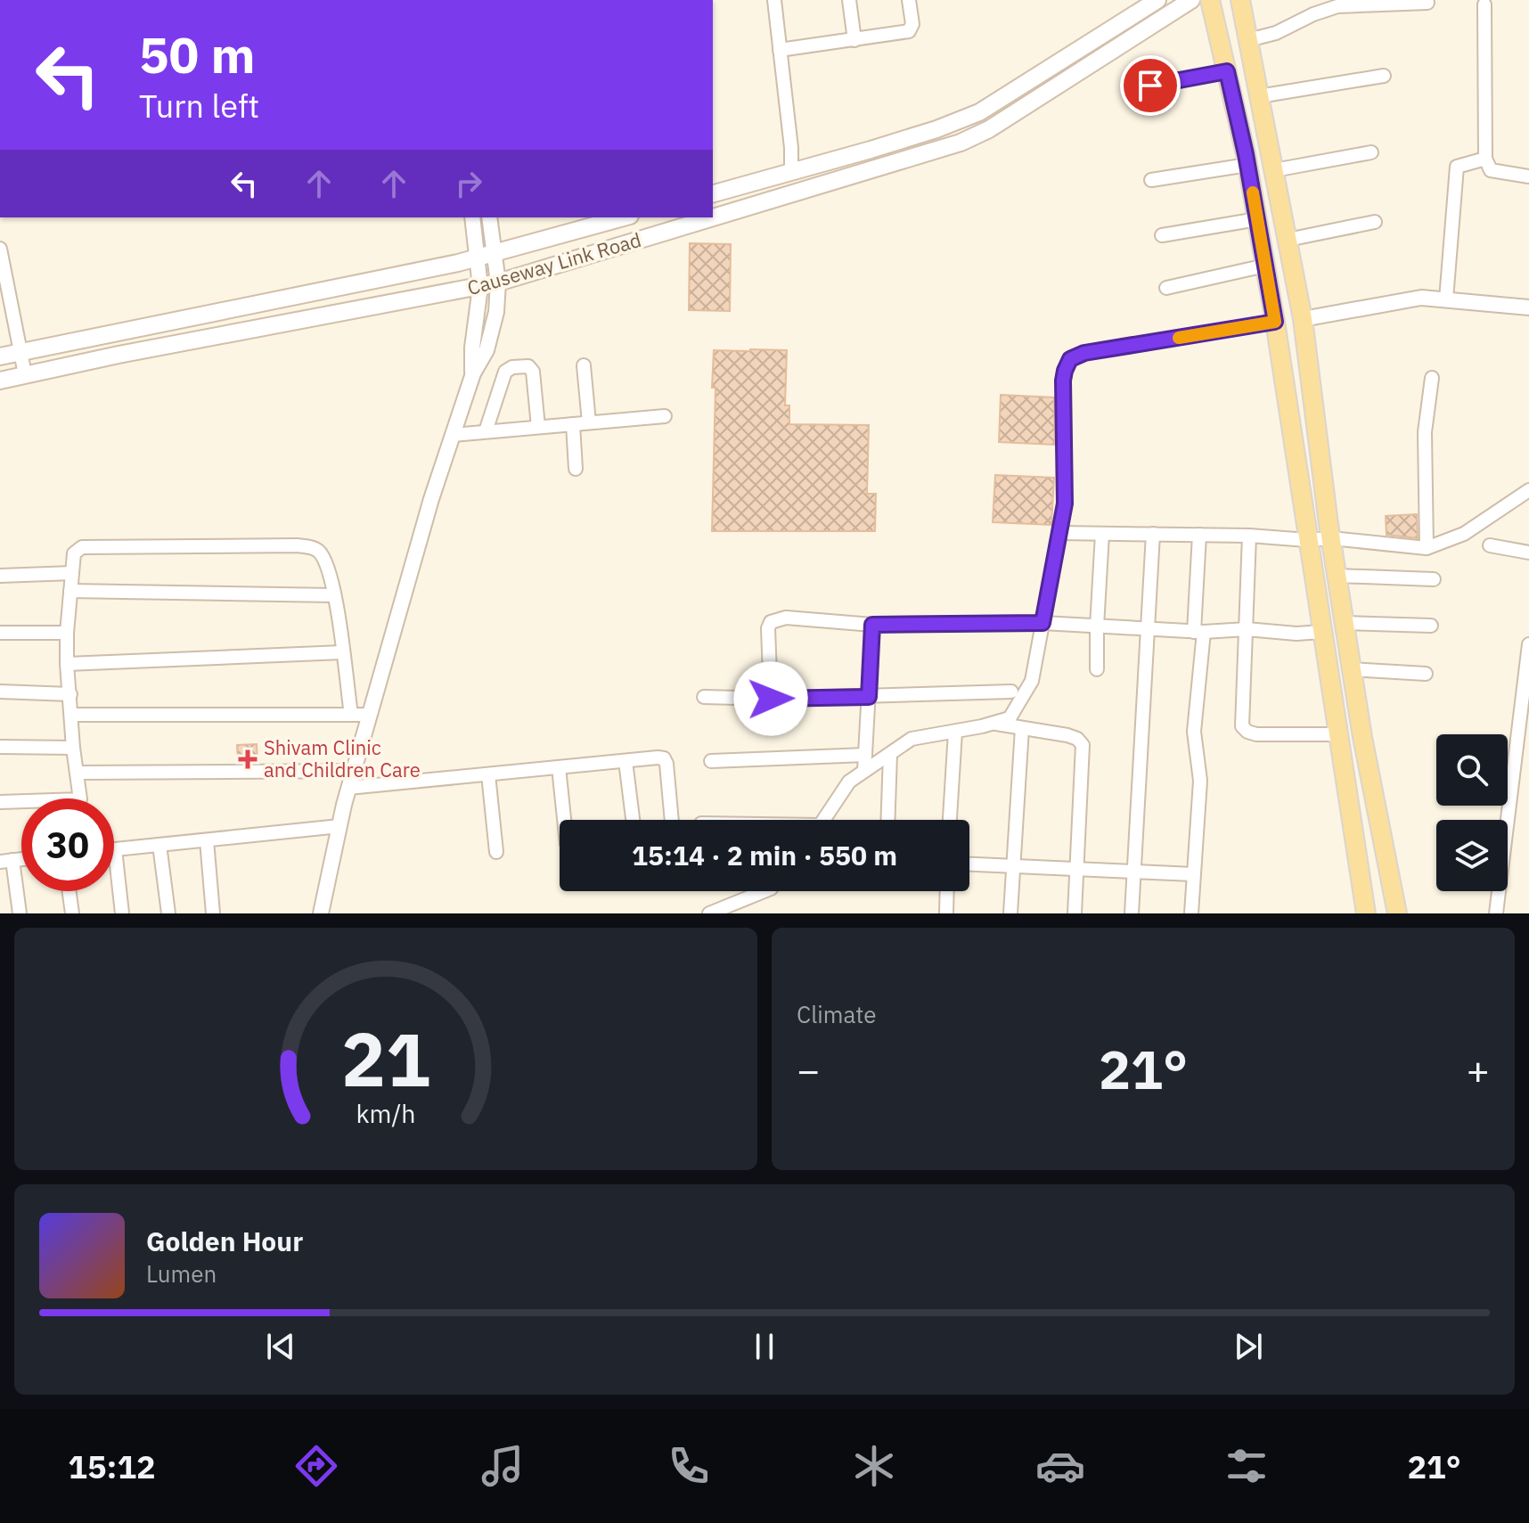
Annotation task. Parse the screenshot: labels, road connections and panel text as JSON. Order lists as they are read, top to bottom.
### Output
{
  "streets": {
    "main road": ["Causeway Link Road"]
  },
  "places": {
    "health": ["Shivam Clinic and Children Care"]
  },
  "page": {
    "turn": ["50 m", "Turn left"],
    "limit": "30",
    "trip": "15:14 · 2 min · 550 m",
    "tile": "Climate",
    "heat": ["−", "21°", "+"],
    "song": ["Golden Hour", "Lumen"],
    "tabs": ["15:12", "21°"],
    "gauge": ["21", "km/h"]
  }
}
